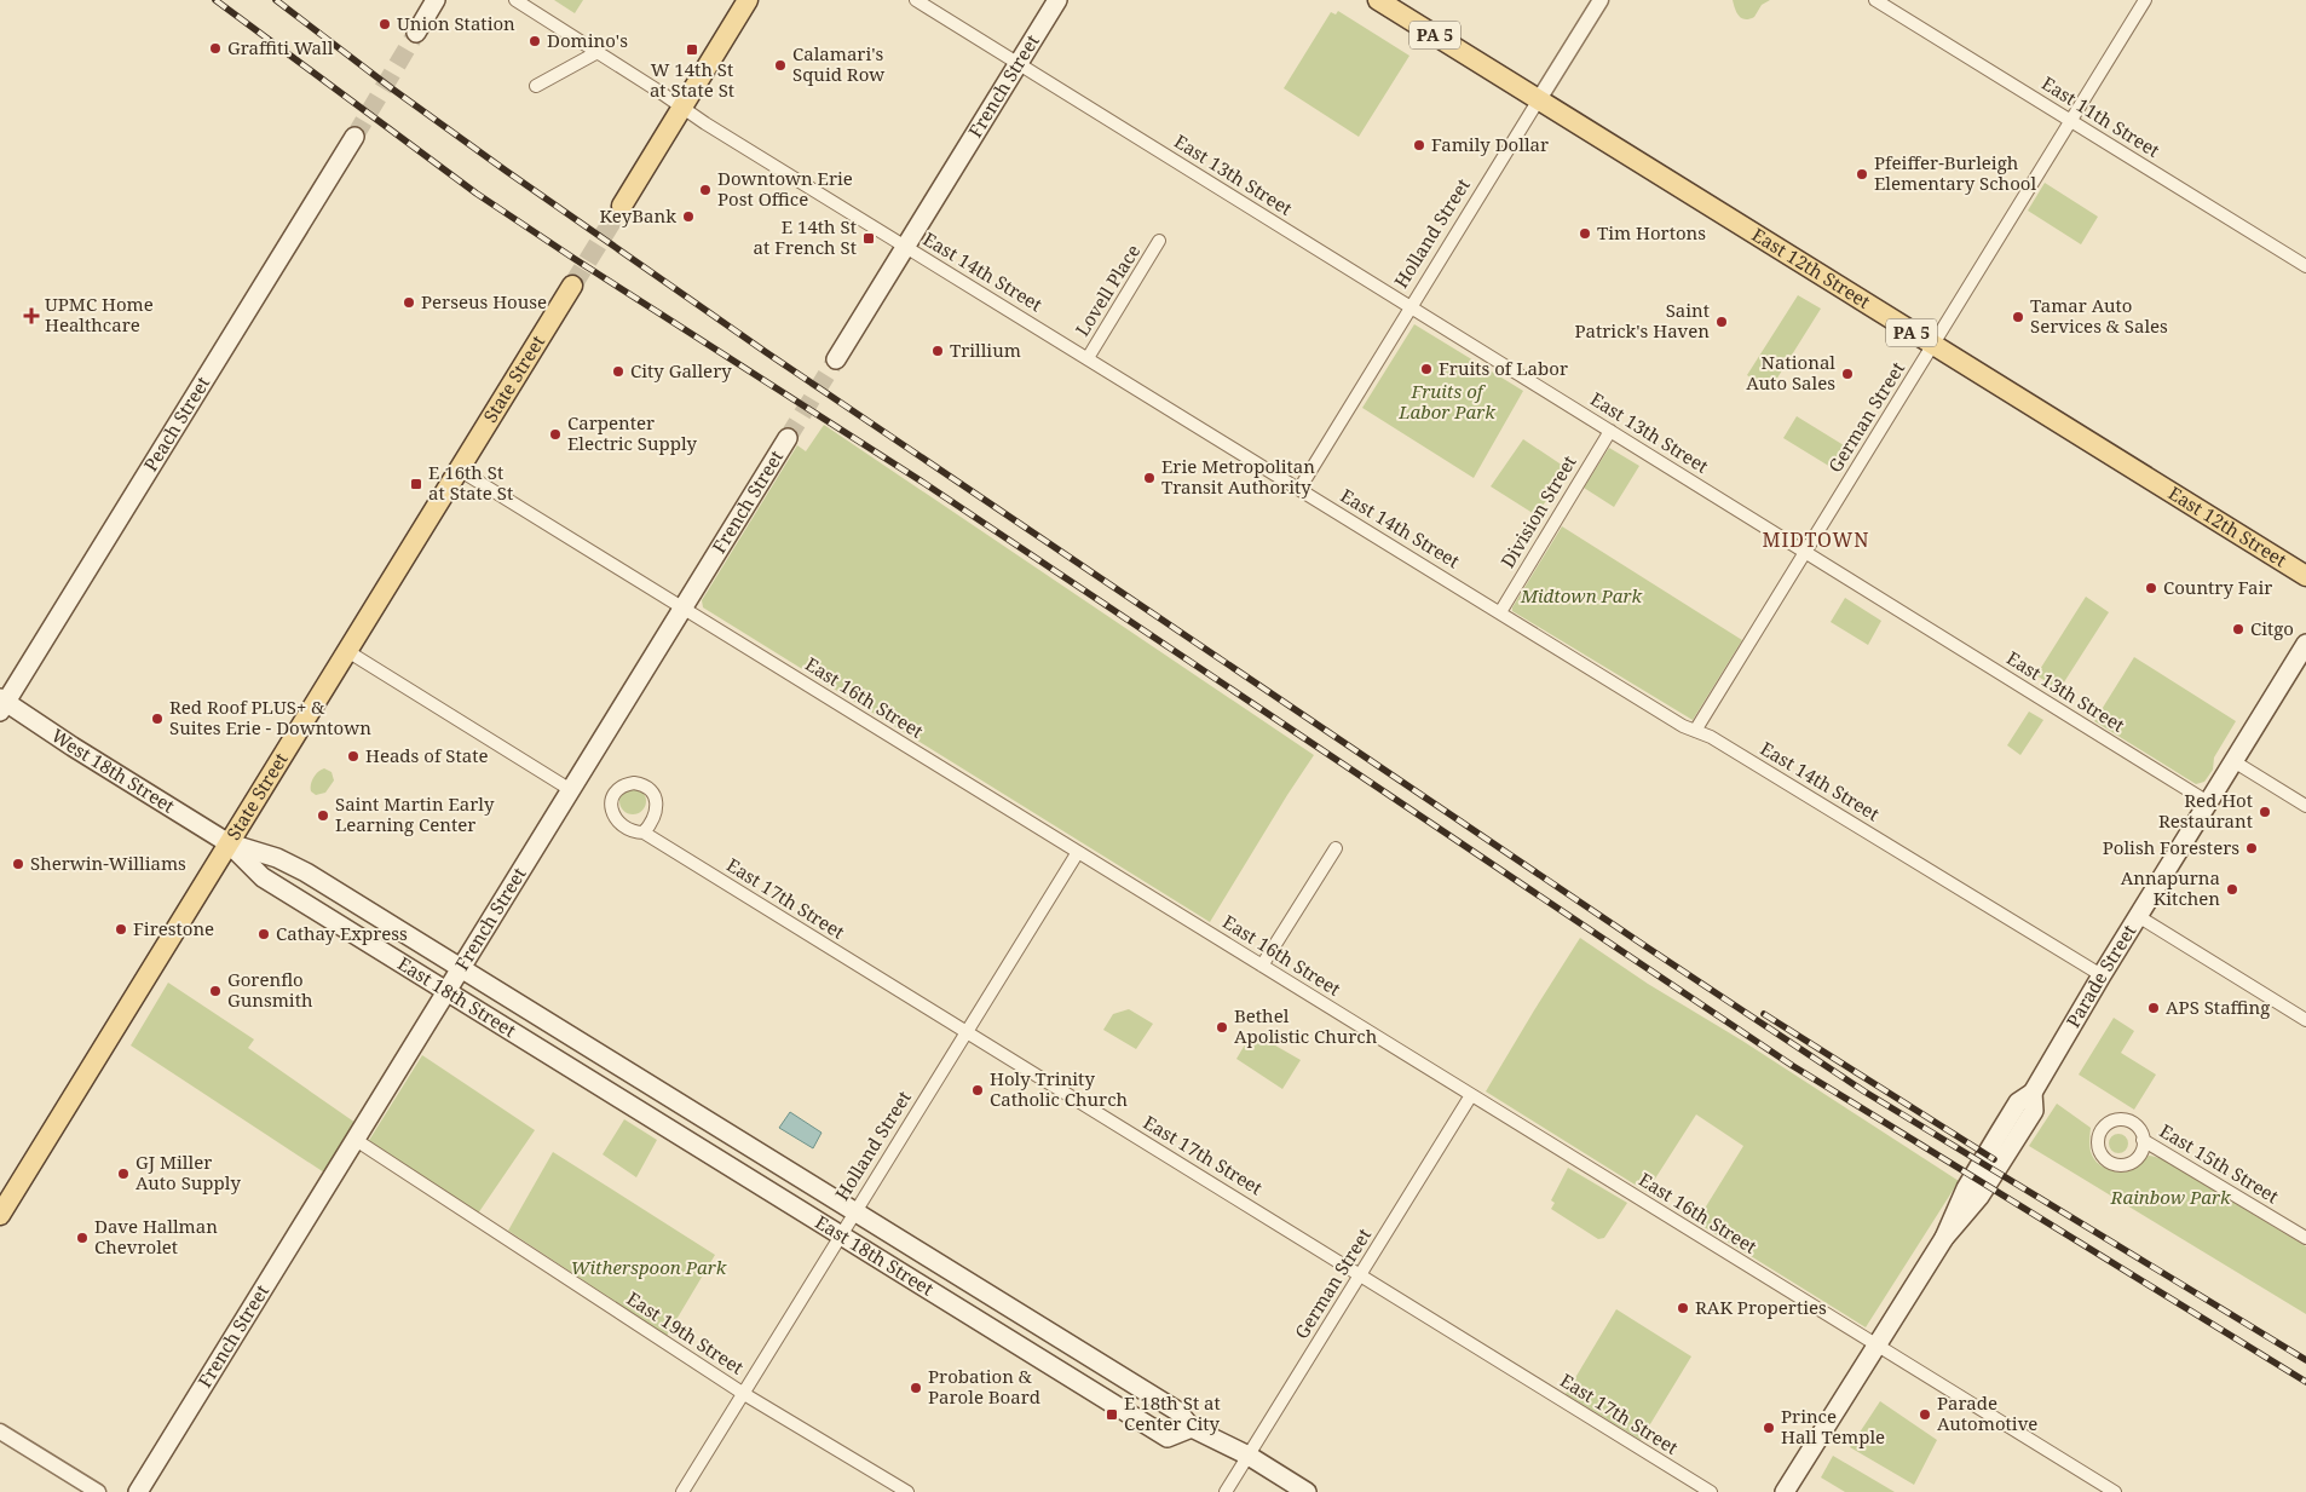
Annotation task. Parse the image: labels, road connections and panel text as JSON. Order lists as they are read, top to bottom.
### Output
{
  "streets": {
    "main road": [
      "PA 5",
      "French Street",
      "East 12th Street",
      "State Street",
      "Peach Street",
      "West 18th Street",
      "Parade Street",
      "East 18th Street"
    ],
    "street": [
      "East 11th Street",
      "East 13th Street",
      "Holland Street",
      "East 14th Street",
      "Lovell Place",
      "German Street",
      "Division Street",
      "East 16th Street",
      "East 17th Street",
      "East 15th Street",
      "East 19th Street"
    ]
  },
  "crossings": [
    ["French Street", "East 13th Street"],
    ["French Street", "East 14th Street"],
    ["French Street", "East 16th Street"],
    ["French Street", "East 18th Street"],
    ["French Street", "East 19th Street"],
    ["East 11th Street", "German Street"],
    ["East 13th Street", "Holland Street"],
    ["East 13th Street", "German Street"],
    ["East 13th Street", "Division Street"],
    ["East 13th Street", "Parade Street"],
    ["Holland Street", "East 12th Street"],
    ["Holland Street", "East 14th Street"],
    ["Holland Street", "East 16th Street"],
    ["Holland Street", "East 17th Street"],
    ["Holland Street", "East 18th Street"],
    ["Holland Street", "East 19th Street"],
    ["East 12th Street", "German Street"],
    ["East 14th Street", "Lovell Place"],
    ["East 14th Street", "German Street"],
    ["East 14th Street", "Division Street"],
    ["East 14th Street", "Parade Street"],
    ["State Street", "East 16th Street"],
    ["State Street", "West 18th Street"],
    ["State Street", "East 18th Street"],
    ["German Street", "East 16th Street"],
    ["German Street", "East 17th Street"],
    ["German Street", "East 18th Street"],
    ["Peach Street", "West 18th Street"],
    ["East 16th Street", "Parade Street"],
    ["West 18th Street", "East 18th Street"]
  ],
  "districts": ["MIDTOWN"],
  "parks": [
    "Fruits of Labor Park",
    "Midtown Park",
    "Rainbow Park",
    "Witherspoon Park"
  ],
  "places": {
    "other": [
      "Union Station",
      "Domino's",
      "Graffiti Wall",
      "Calamari's Squid Row",
      "Family Dollar",
      "Pfeiffer-Burleigh Elementary School",
      "Downtown Erie Post Office",
      "KeyBank",
      "Tim Hortons",
      "Perseus House",
      "Tamar Auto Services & Sales",
      "Saint Patrick's Haven",
      "Trillium",
      "Fruits of Labor",
      "City Gallery",
      "National Auto Sales",
      "Carpenter Electric Supply",
      "Erie Metropolitan Transit Authority",
      "Country Fair",
      "Citgo",
      "Red Roof PLUS+ & Suites Erie - Downtown",
      "Heads of State",
      "Red Hot Restaurant",
      "Saint Martin Early Learning Center",
      "Polish Foresters",
      "Sherwin-Williams",
      "Annapurna Kitchen",
      "Firestone",
      "Cathay Express",
      "Gorenflo Gunsmith",
      "APS Staffing",
      "Bethel Apolistic Church",
      "Holy Trinity Catholic Church",
      "GJ Miller Auto Supply",
      "Dave Hallman Chevrolet",
      "RAK Properties",
      "Probation & Parole Board",
      "Parade Automotive",
      "Prince Hall Temple"
    ],
    "transit": [
      "W 14th St at State St",
      "E 14th St at French St",
      "E 16th St at State St",
      "E 18th St at Center City"
    ],
    "health": ["UPMC Home Healthcare"]
  }
}
